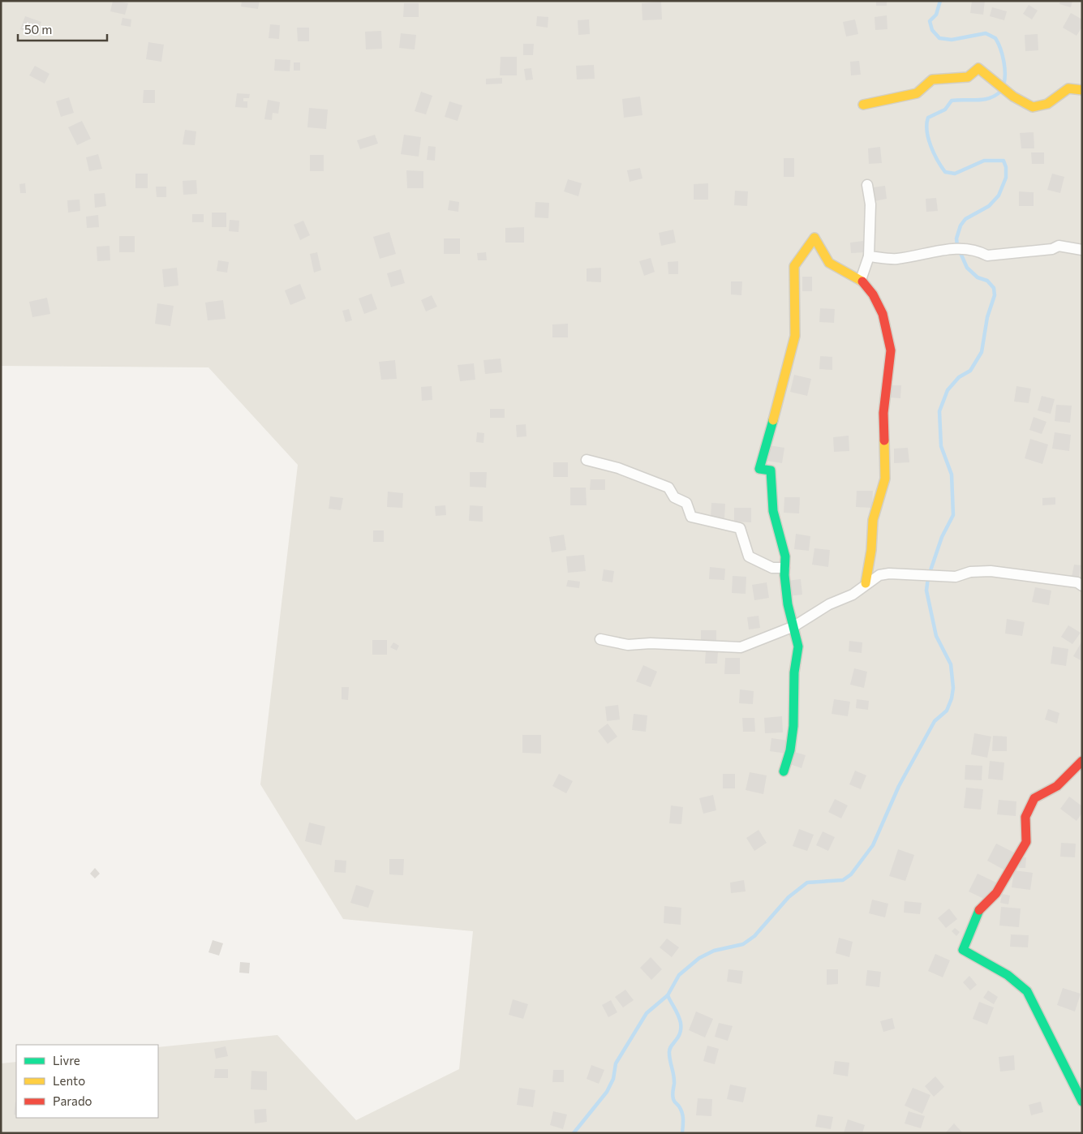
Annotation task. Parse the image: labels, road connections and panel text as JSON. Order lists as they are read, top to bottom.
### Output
{
  "legend": ["Livre", "Lento", "Parado"],
  "scale_bar": "50 m"
}
